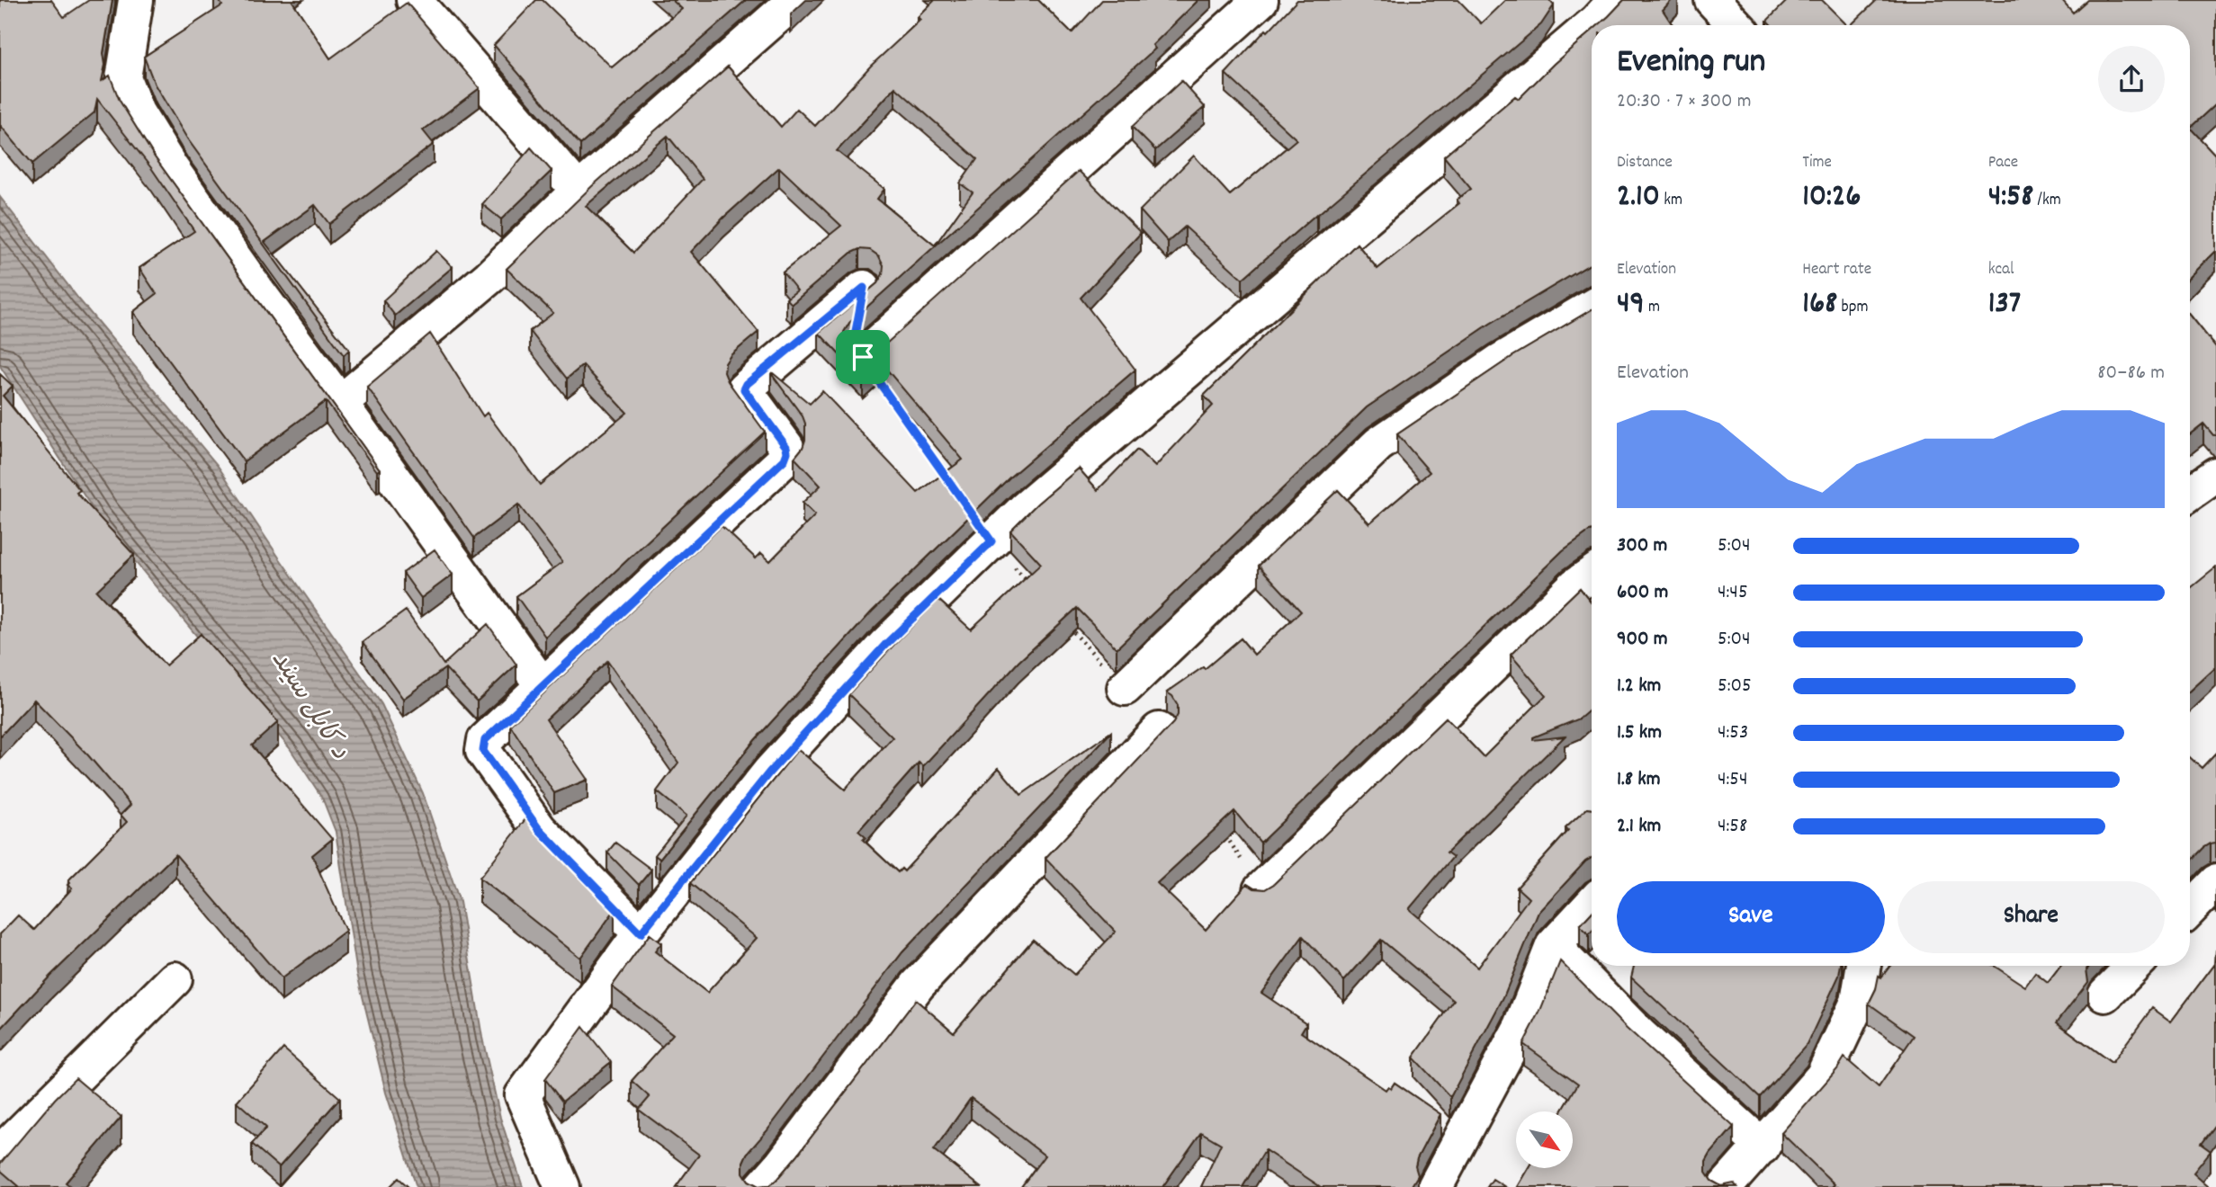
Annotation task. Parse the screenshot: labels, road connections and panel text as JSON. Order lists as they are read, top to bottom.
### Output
{
  "water": ["د کابل سيند"],
  "north": "bottom right",
  "page": {
    "heading": ["Evening run", "20:30 · 7 × 300 m"],
    "stats": [
      ["Distance", "2.10 km"],
      ["Time", "10:26"],
      ["Pace", "4:58 /km"],
      ["Elevation", "49 m"],
      ["Heart rate", "168 bpm"],
      ["kcal", "137"]
    ],
    "chart": ["Elevation", "80–86 m"],
    "list": [
      {
        "name": "300 m",
        "note": "5:04"
      },
      {
        "name": "600 m",
        "note": "4:45"
      },
      {
        "name": "900 m",
        "note": "5:04"
      },
      {
        "name": "1.2 km",
        "note": "5:05"
      },
      {
        "name": "1.5 km",
        "note": "4:53"
      },
      {
        "name": "1.8 km",
        "note": "4:54"
      },
      {
        "name": "2.1 km",
        "note": "4:58"
      }
    ],
    "buttons": ["Save", "Share"]
  }
}
